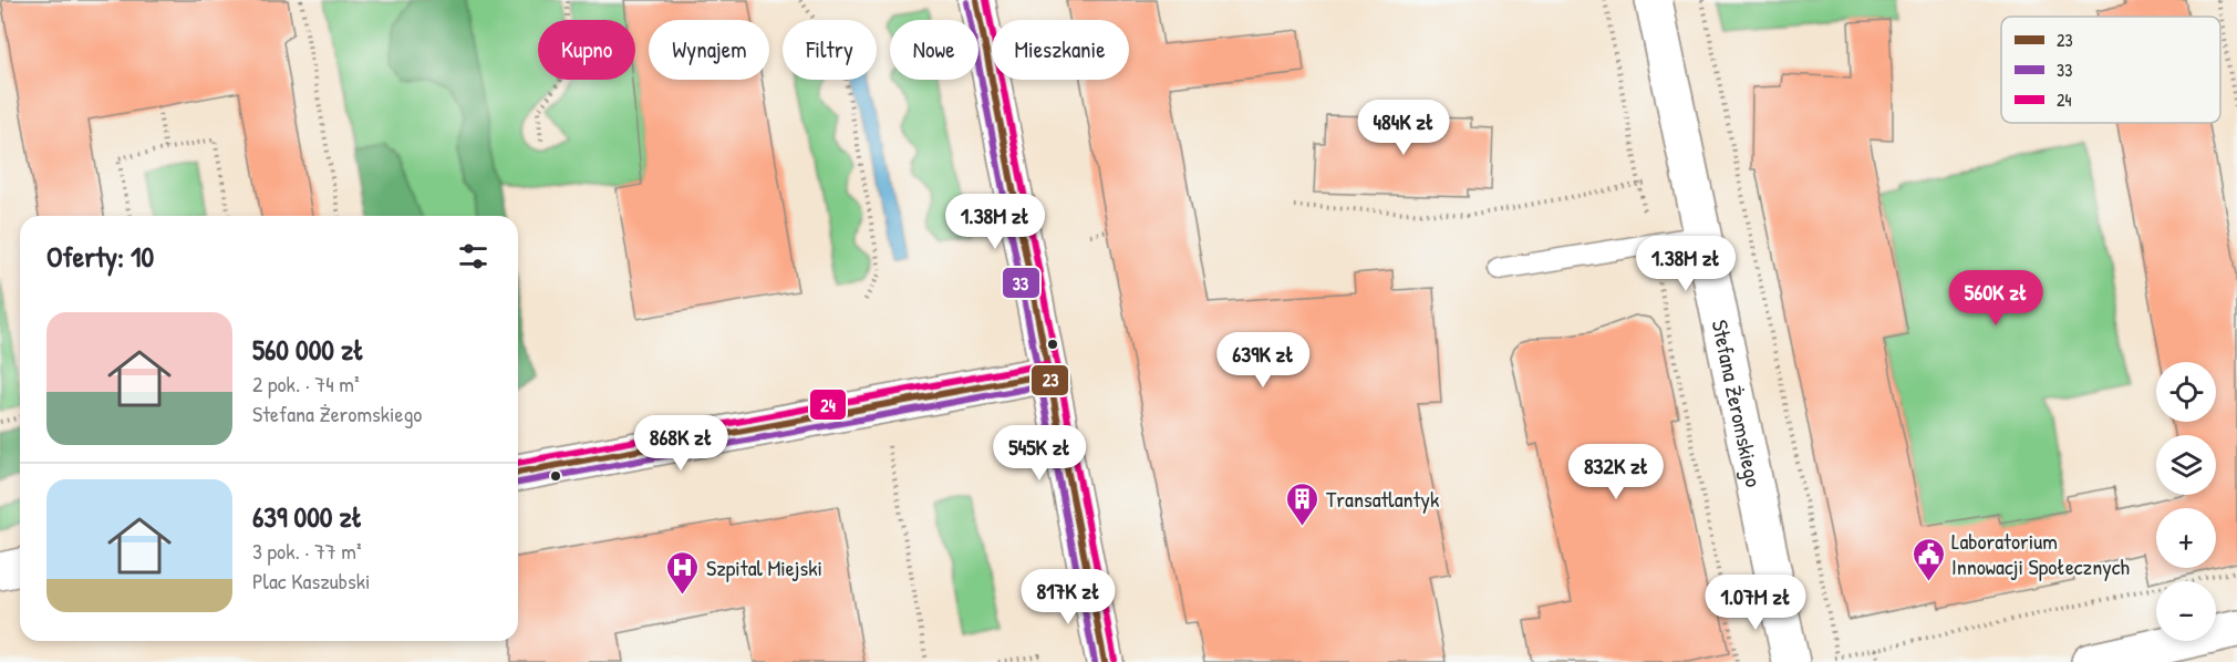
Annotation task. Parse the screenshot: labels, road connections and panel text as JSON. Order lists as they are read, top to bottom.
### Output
{
  "streets": {
    "street": ["Stefana Żeromskiego"]
  },
  "places": {
    "building": ["Transatlantyk"],
    "public building": ["Laboratorium Innowacji Społecznych"],
    "hospital": ["Szpital Miejski"]
  },
  "lines": ["transit line 23", "transit line 24", "transit line 33"],
  "legend": ["23", "33", "24"],
  "page": {
    "chip": [
      "Kupno",
      "Wynajem",
      "Filtry",
      "Nowe",
      "Mieszkanie"
    ],
    "price": [
      "484K zł",
      "1.38M zł",
      "1.38M zł",
      "560K zł",
      "639K zł",
      "868K zł",
      "545K zł",
      "832K zł",
      "817K zł",
      "1.07M zł"
    ],
    "heading": "Oferty: 10",
    "list": [
      {
        "name": "560 000 zł",
        "note": "2 pok. · 74 m² · Stefana Żeromskiego"
      },
      {
        "name": "639 000 zł",
        "note": "3 pok. · 77 m² · Plac Kaszubski"
      }
    ],
    "map_buttons": ["+", "−"]
  }
}
